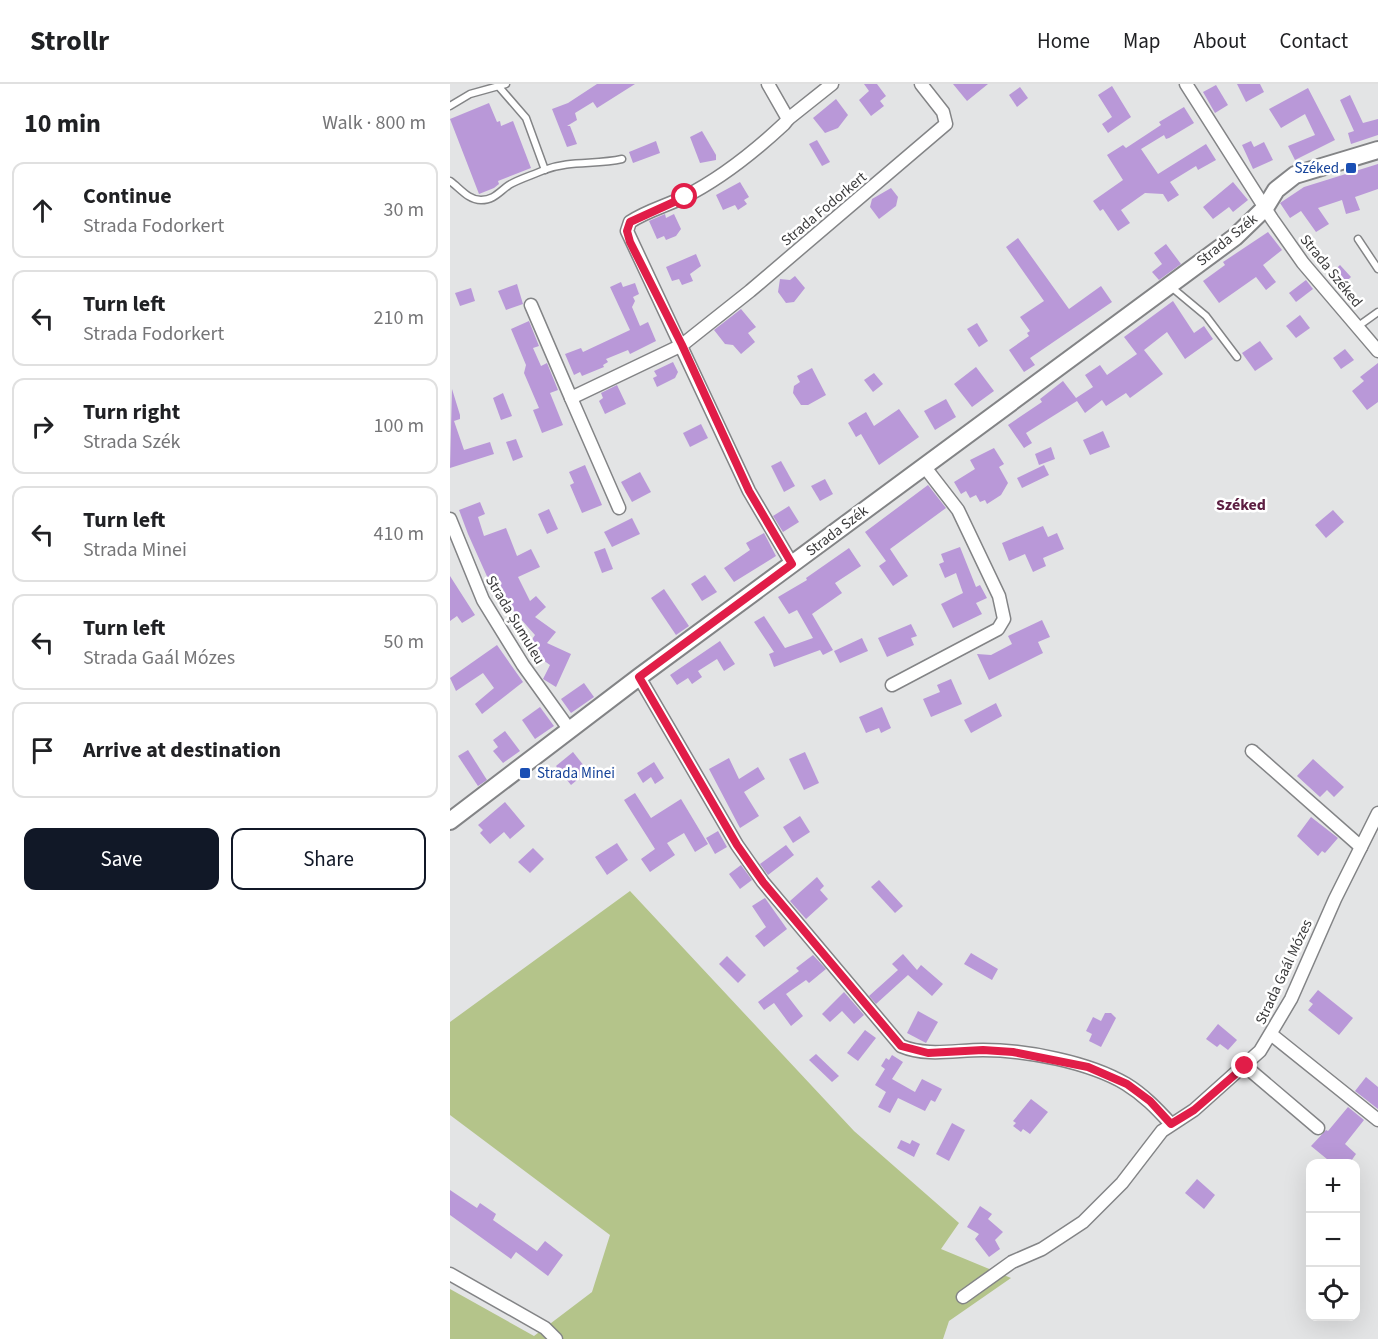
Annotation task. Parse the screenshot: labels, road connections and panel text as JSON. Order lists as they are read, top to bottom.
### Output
{
  "streets": {
    "street": [
      "Strada Fodorkert",
      "Strada Szék",
      "Strada Széked",
      "Strada Șumuleu",
      "Strada Gaál Mózes"
    ]
  },
  "crossings": [
    ["Strada Szék", "Strada Széked"],
    ["Strada Szék", "Strada Șumuleu"]
  ],
  "districts": ["Széked"],
  "places": {
    "transit": ["Széked", "Strada Minei"]
  },
  "page": {
    "header": "Strollr",
    "nav": [
      "Home",
      "Map",
      "About",
      "Contact"
    ],
    "heading": ["10 min", "Walk · 800 m"],
    "list": [
      ["Continue", "Strada Fodorkert", "30 m"],
      ["Turn left", "Strada Fodorkert", "210 m"],
      ["Turn right", "Strada Szék", "100 m"],
      ["Turn left", "Strada Minei", "410 m"],
      ["Turn left", "Strada Gaál Mózes", "50 m"],
      "Arrive at destination"
    ],
    "buttons": ["Save", "Share"],
    "map_buttons": ["+", "−"]
  }
}
